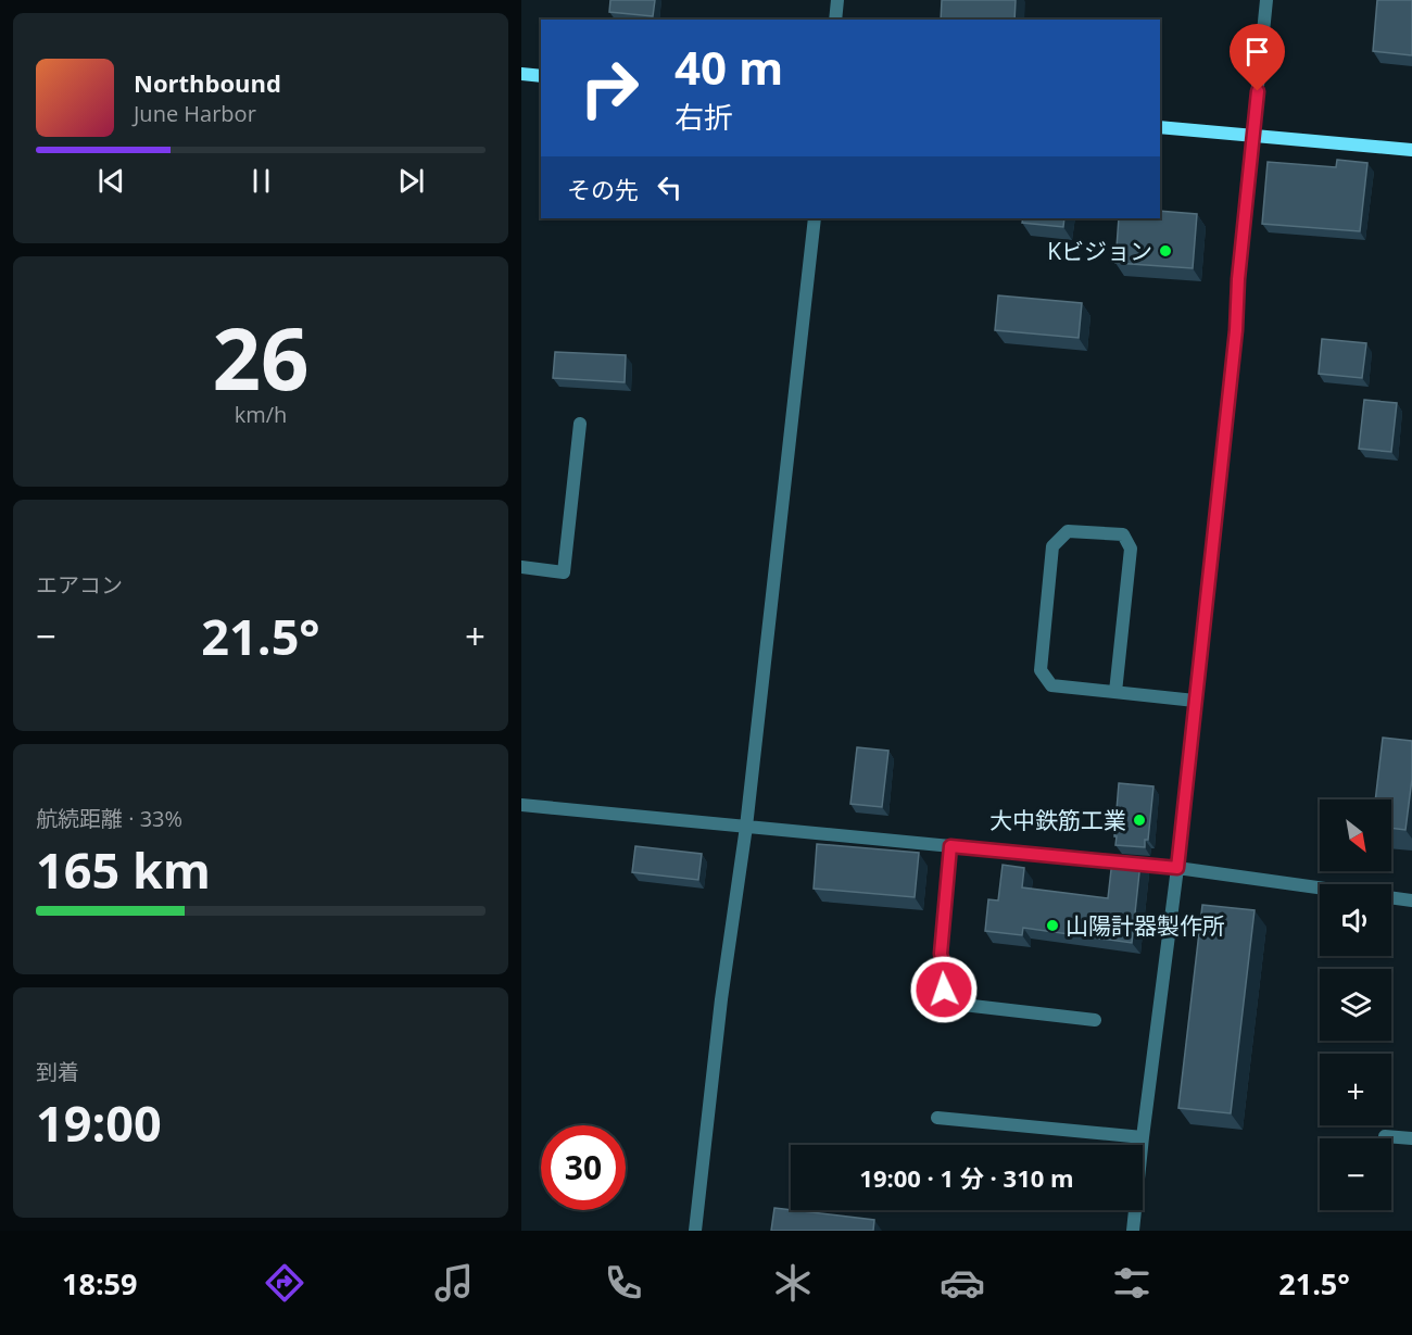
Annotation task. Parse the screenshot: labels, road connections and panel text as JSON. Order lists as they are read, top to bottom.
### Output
{
  "places": ["Kビジョン", "大中鉄筋工業", "山陽計器製作所"],
  "north": "bottom right",
  "page": {
    "turn": ["40 m", "右折"],
    "song": ["Northbound", "June Harbor"],
    "then": "その先",
    "tile": [
      ["26", "km/h"],
      "エアコン",
      ["航続距離 · 33%", "165 km"],
      ["到着", "19:00"]
    ],
    "heat": ["−", "21.5°", "+"],
    "map_buttons": ["+", "−"],
    "limit": "30",
    "trip": "19:00 · 1 分 · 310 m",
    "tabs": ["18:59", "21.5°"]
  }
}
